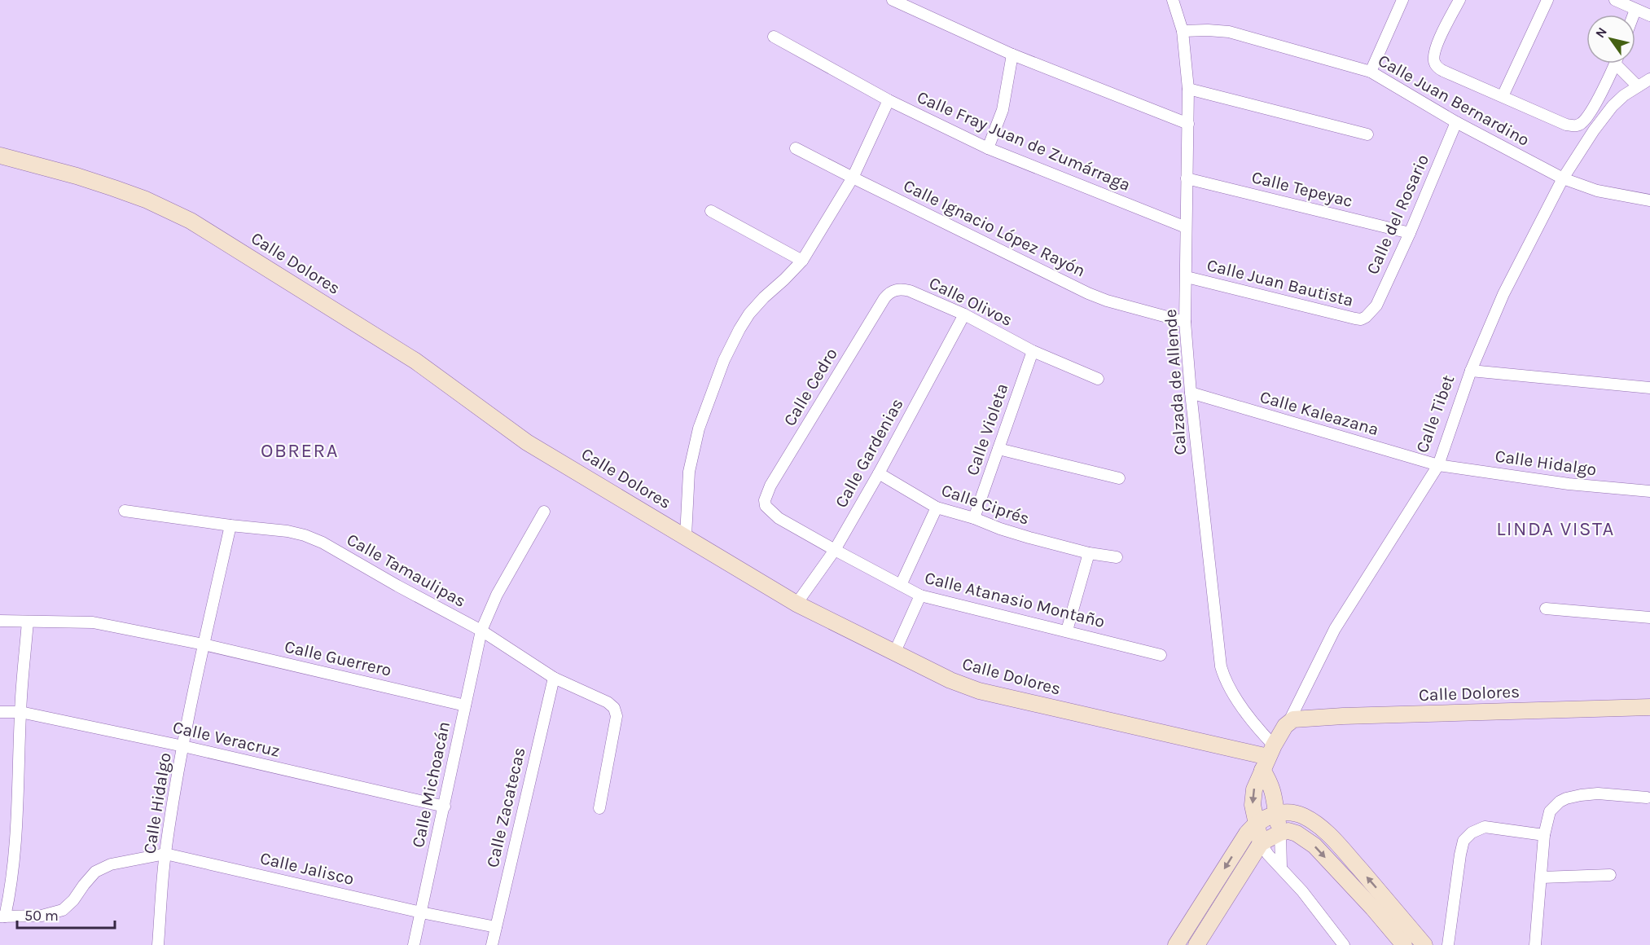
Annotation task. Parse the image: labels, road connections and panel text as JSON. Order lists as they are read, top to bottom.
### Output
{
  "streets": {
    "street": [
      "Calle Juan Bernardino",
      "Calle Fray Juan de Zumárraga",
      "Calle Tepeyac",
      "Calle del Rosario",
      "Calle Ignacio López Rayón",
      "Calle Dolores",
      "Calle Juan Bautista",
      "Calle Olivos",
      "Calzada de Allende",
      "Calle Cedro",
      "Calle Kaleazana",
      "Calle Tibet",
      "Calle Violeta",
      "Calle Gardenias",
      "Calle Hidalgo",
      "Calle Ciprés",
      "Calle Tamaulipas",
      "Calle Atanasio Montaño",
      "Calle Guerrero",
      "Calle Veracruz",
      "Calle Michoacán",
      "Calle Zacatecas",
      "Calle Jalisco"
    ]
  },
  "crossings": [
    ["Calle Juan Bernardino", "Calle del Rosario"],
    ["Calle Juan Bernardino", "Calzada de Allende"],
    ["Calle Juan Bernardino", "Calle Tibet"],
    ["Calle Fray Juan de Zumárraga", "Calzada de Allende"],
    ["Calle Tepeyac", "Calle del Rosario"],
    ["Calle Tepeyac", "Calzada de Allende"],
    ["Calle del Rosario", "Calle Juan Bautista"],
    ["Calle Ignacio López Rayón", "Calzada de Allende"],
    ["Calle Dolores", "Calzada de Allende"],
    ["Calle Dolores", "Calle Tibet"],
    ["Calle Dolores", "Calle Gardenias"],
    ["Calle Juan Bautista", "Calzada de Allende"],
    ["Calle Olivos", "Calle Cedro"],
    ["Calle Olivos", "Calle Violeta"],
    ["Calle Olivos", "Calle Gardenias"],
    ["Calzada de Allende", "Calle Kaleazana"],
    ["Calzada de Allende", "Calle Tibet"],
    ["Calle Cedro", "Calle Atanasio Montaño"],
    ["Calle Kaleazana", "Calle Tibet"],
    ["Calle Kaleazana", "Calle Hidalgo"],
    ["Calle Tibet", "Calle Hidalgo"],
    ["Calle Violeta", "Calle Ciprés"],
    ["Calle Gardenias", "Calle Ciprés"],
    ["Calle Gardenias", "Calle Atanasio Montaño"],
    ["Calle Hidalgo", "Calle Tamaulipas"],
    ["Calle Hidalgo", "Calle Guerrero"],
    ["Calle Hidalgo", "Calle Veracruz"],
    ["Calle Hidalgo", "Calle Jalisco"],
    ["Calle Tamaulipas", "Calle Michoacán"],
    ["Calle Tamaulipas", "Calle Zacatecas"],
    ["Calle Guerrero", "Calle Michoacán"],
    ["Calle Veracruz", "Calle Michoacán"],
    ["Calle Michoacán", "Calle Jalisco"],
    ["Calle Zacatecas", "Calle Jalisco"]
  ],
  "districts": ["OBRERA", "LINDA VISTA"],
  "scale_bar": "50 m",
  "north": "top left"
}
